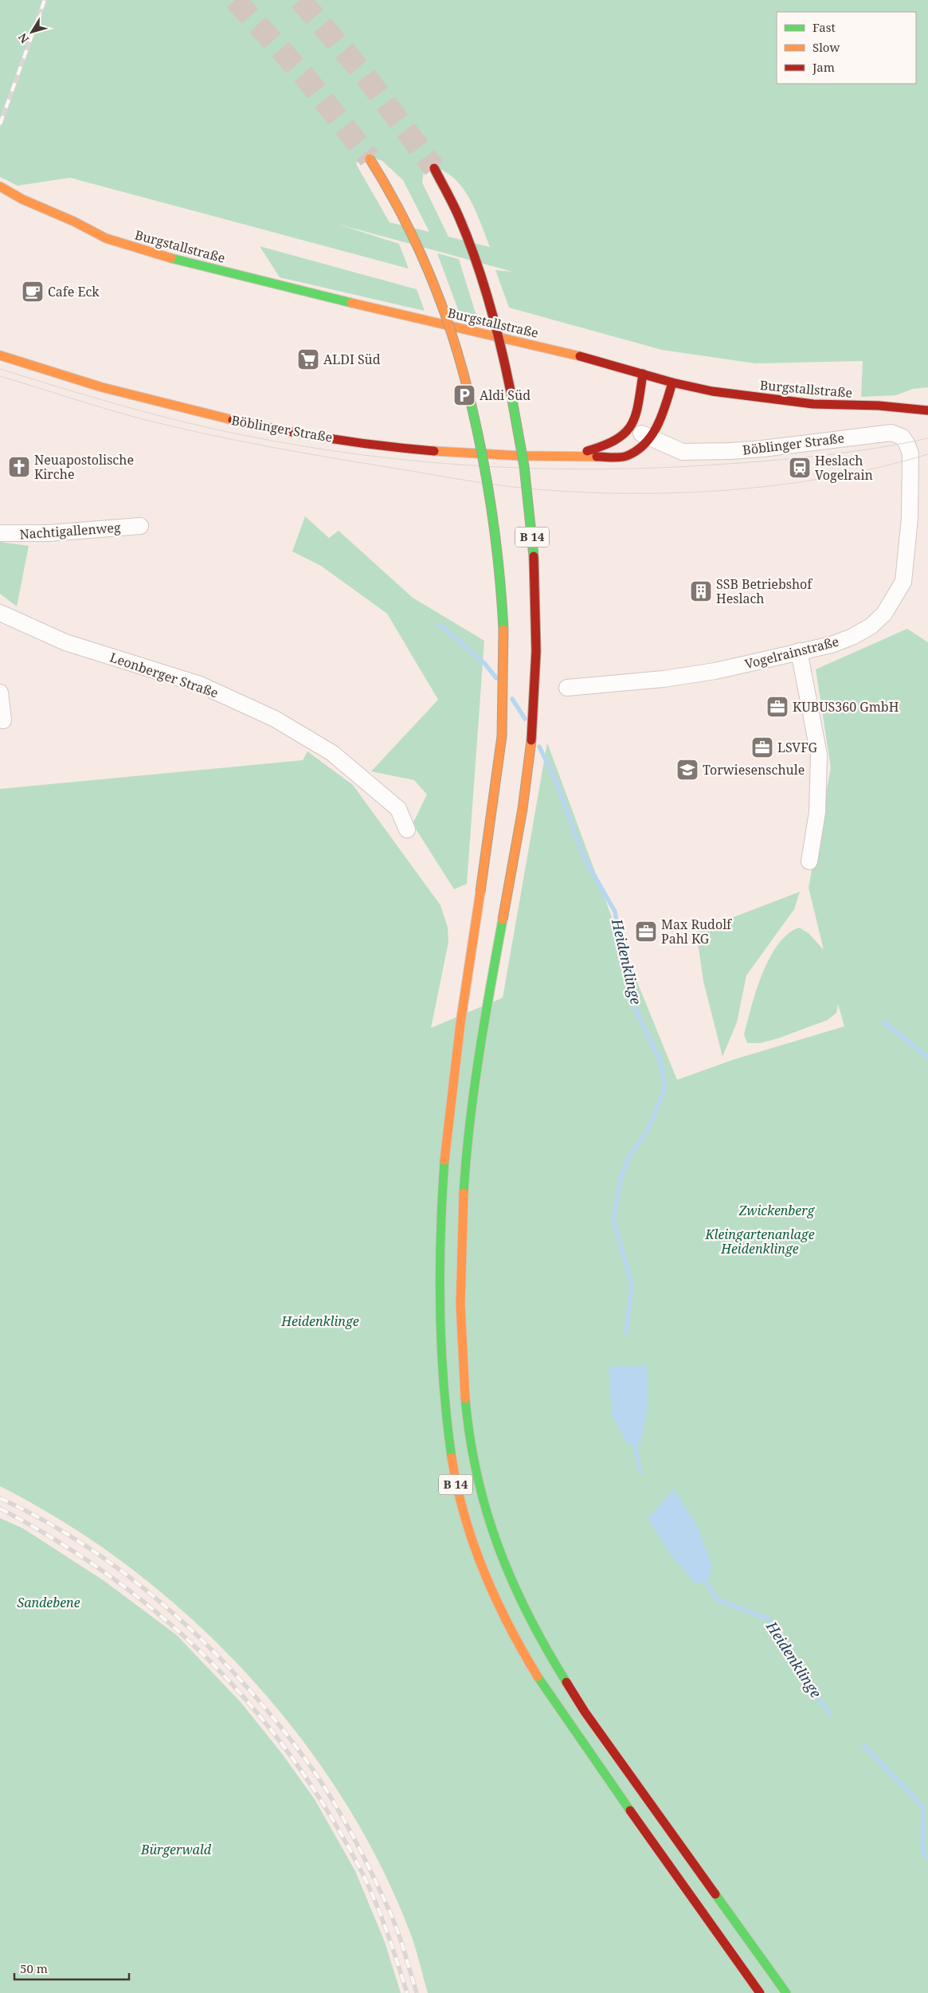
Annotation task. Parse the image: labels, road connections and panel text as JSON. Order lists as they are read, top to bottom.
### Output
{
  "streets": {
    "main road": ["Burgstallstraße", "Böblinger Straße", "B 14"],
    "street": ["Nachtigallenweg", "Vogelrainstraße", "Leonberger Straße"]
  },
  "crossings": [
    ["Burgstallstraße", "Böblinger Straße"],
    ["Böblinger Straße", "Vogelrainstraße"]
  ],
  "water": ["Heidenklinge"],
  "parks": [
    "Zwickenberg",
    "Kleingartenanlage Heidenklinge",
    "Heidenklinge",
    "Sandebene",
    "Bürgerwald"
  ],
  "places": {
    "cafe": ["Cafe Eck"],
    "supermarket": ["ALDI Süd"],
    "parking": ["Aldi Süd"],
    "church": ["Neuapostolische Kirche"],
    "station": ["Heslach Vogelrain"],
    "building": ["SSB Betriebshof Heslach"],
    "office": ["KUBUS360 GmbH", "LSVFG", "Max Rudolf Pahl KG"],
    "school or university": ["Torwiesenschule"]
  },
  "legend": ["Fast", "Slow", "Jam"],
  "scale_bar": "50 m",
  "north": "bottom left"
}
